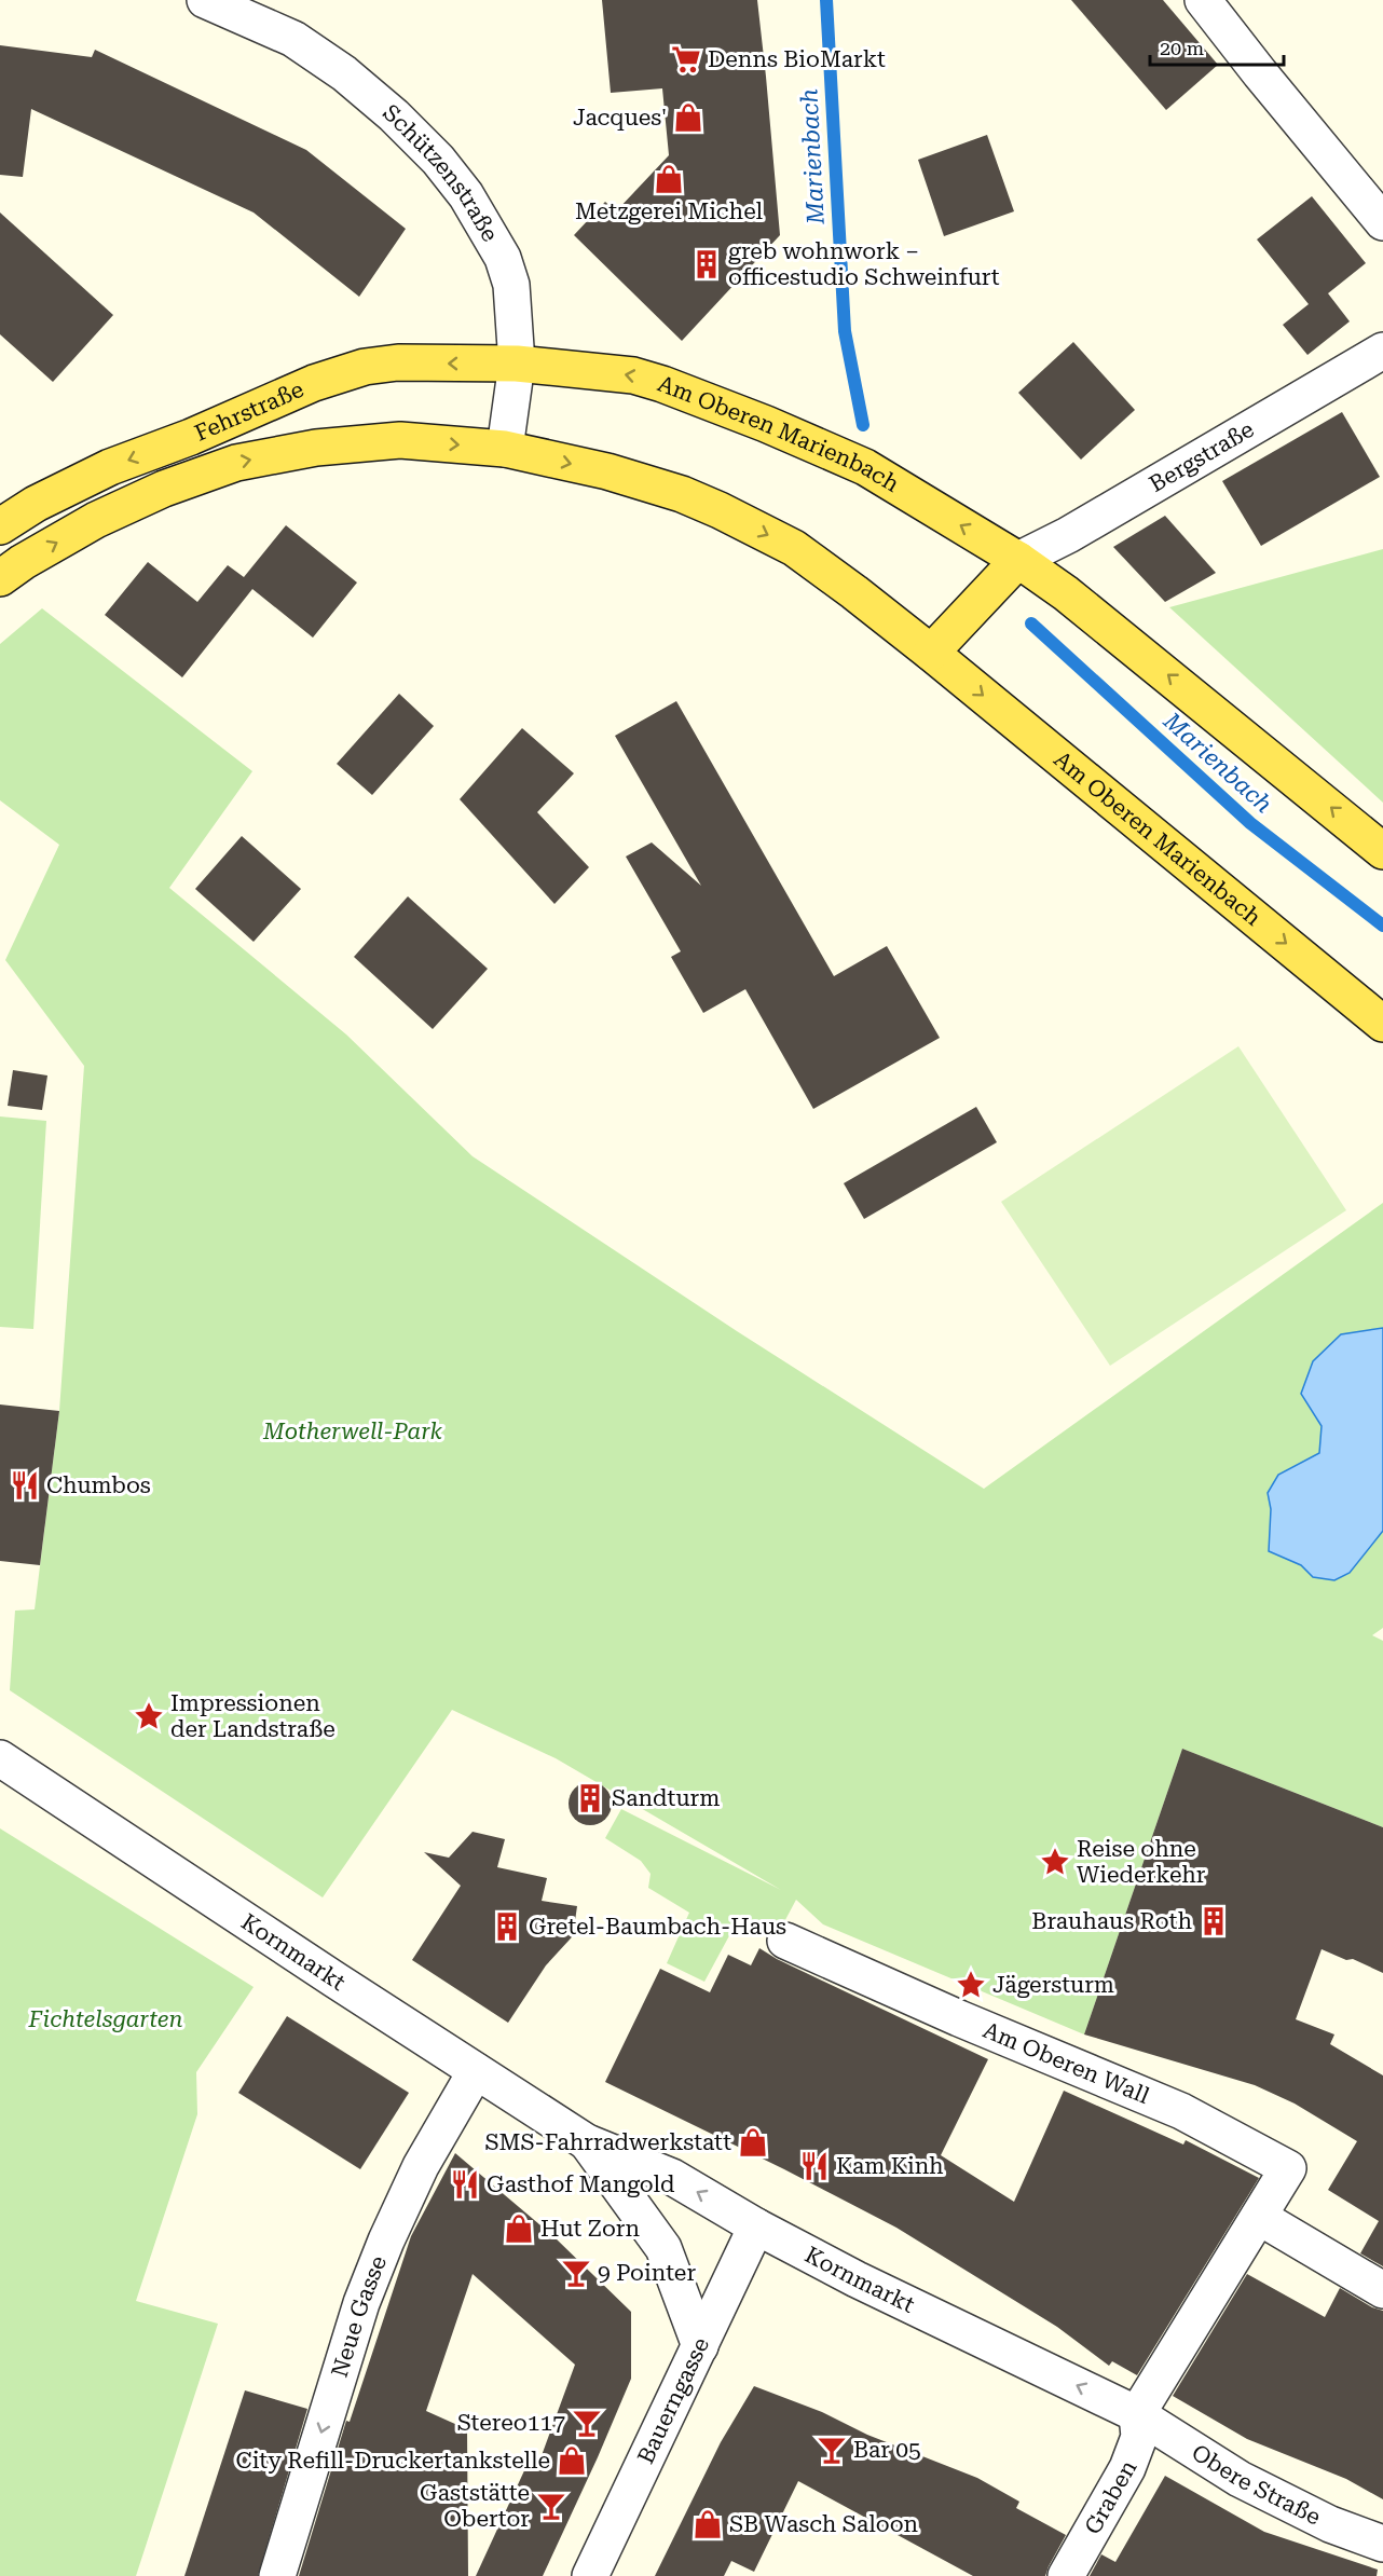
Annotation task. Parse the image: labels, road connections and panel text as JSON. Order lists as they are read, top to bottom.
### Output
{
  "streets": {
    "main road": ["Fehrstraße", "Am Oberen Marienbach"],
    "street": [
      "Schützenstraße",
      "Bergstraße",
      "Kornmarkt",
      "Am Oberen Wall",
      "Neue Gasse",
      "Bauerngasse",
      "Obere Straße",
      "Graben"
    ]
  },
  "crossings": [
    ["Schützenstraße", "Fehrstraße"],
    ["Schützenstraße", "Am Oberen Marienbach"],
    ["Fehrstraße", "Am Oberen Marienbach"],
    ["Am Oberen Marienbach", "Bergstraße"],
    ["Kornmarkt", "Am Oberen Wall"],
    ["Kornmarkt", "Neue Gasse"],
    ["Kornmarkt", "Bauerngasse"],
    ["Kornmarkt", "Obere Straße"],
    ["Kornmarkt", "Graben"],
    ["Am Oberen Wall", "Obere Straße"],
    ["Am Oberen Wall", "Graben"],
    ["Obere Straße", "Graben"]
  ],
  "one_way": ["Kornmarkt", "Neue Gasse"],
  "water": ["Marienbach"],
  "parks": ["Motherwell-Park", "Fichtelsgarten"],
  "places": {
    "supermarket": ["Denns BioMarkt"],
    "shop": [
      "Jacques'",
      "Metzgerei Michel",
      "SMS-Fahrradwerkstatt",
      "Hut Zorn",
      "City Refill-Druckertankstelle",
      "SB Wasch Saloon"
    ],
    "building": [
      "greb wohnwork – officestudio Schweinfurt",
      "Sandturm",
      "Brauhaus Roth",
      "Gretel-Baumbach-Haus"
    ],
    "restaurant": ["Chumbos", "Kam Kinh", "Gasthof Mangold"],
    "place": ["Impressionen der Landstraße", "Reise ohne Wiederkehr", "Jägersturm"],
    "bar": [
      "9 Pointer",
      "Stereo117",
      "Bar 05",
      "Gaststätte Obertor"
    ]
  },
  "scale_bar": "20 m"
}
